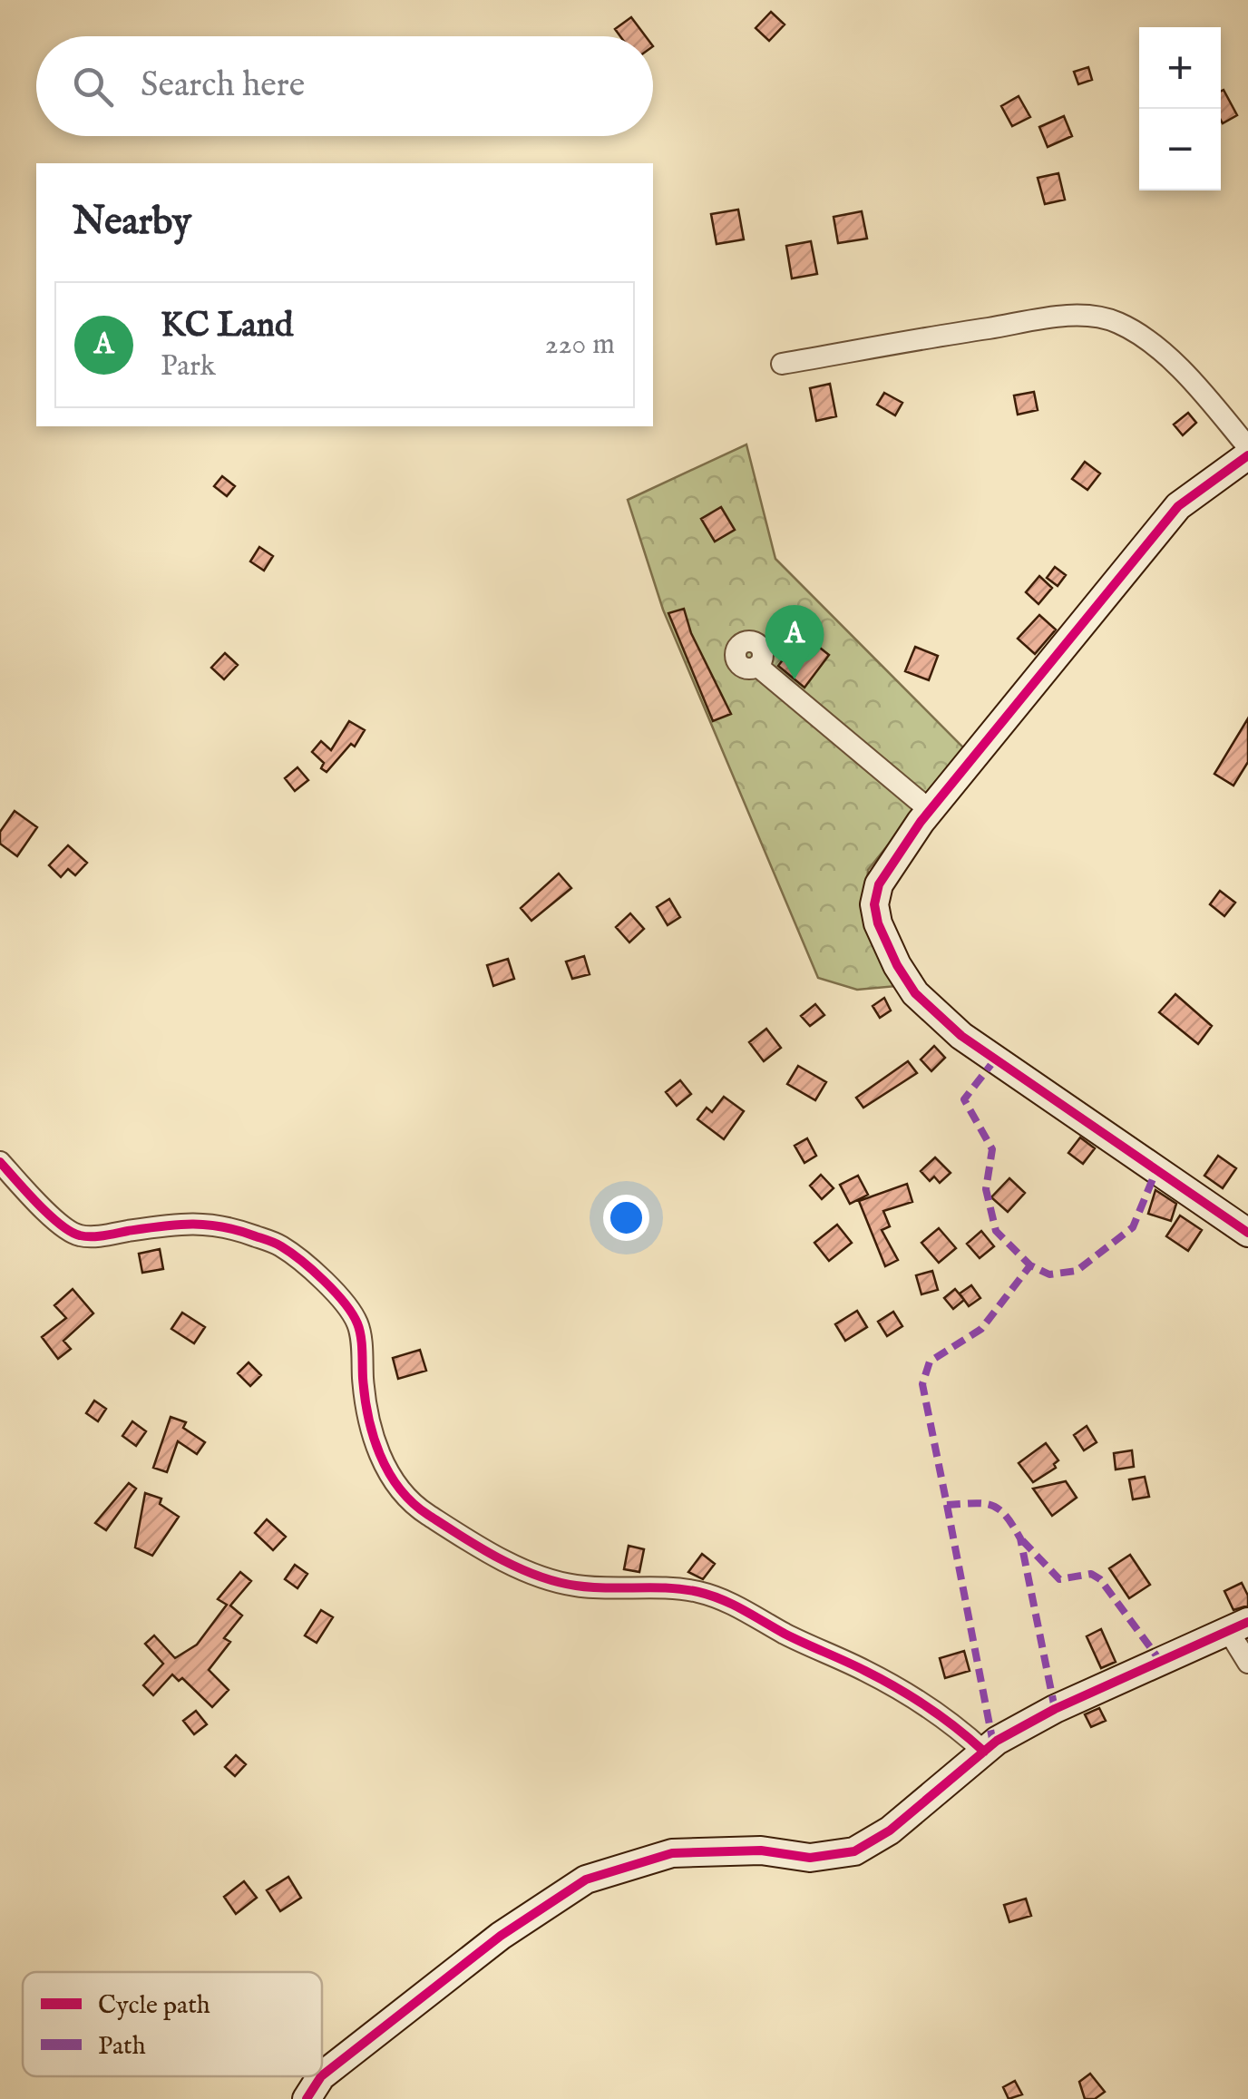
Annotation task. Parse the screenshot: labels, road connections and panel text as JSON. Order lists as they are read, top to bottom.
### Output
{
  "legend": ["Cycle path", "Path"],
  "page": {
    "map_buttons": ["+", "−"],
    "search": "Search here",
    "heading": "Nearby",
    "list": [
      {
        "mark": "A",
        "name": "KC Land",
        "note": "Park",
        "value": "220 m"
      }
    ],
    "pins": "A"
  }
}
